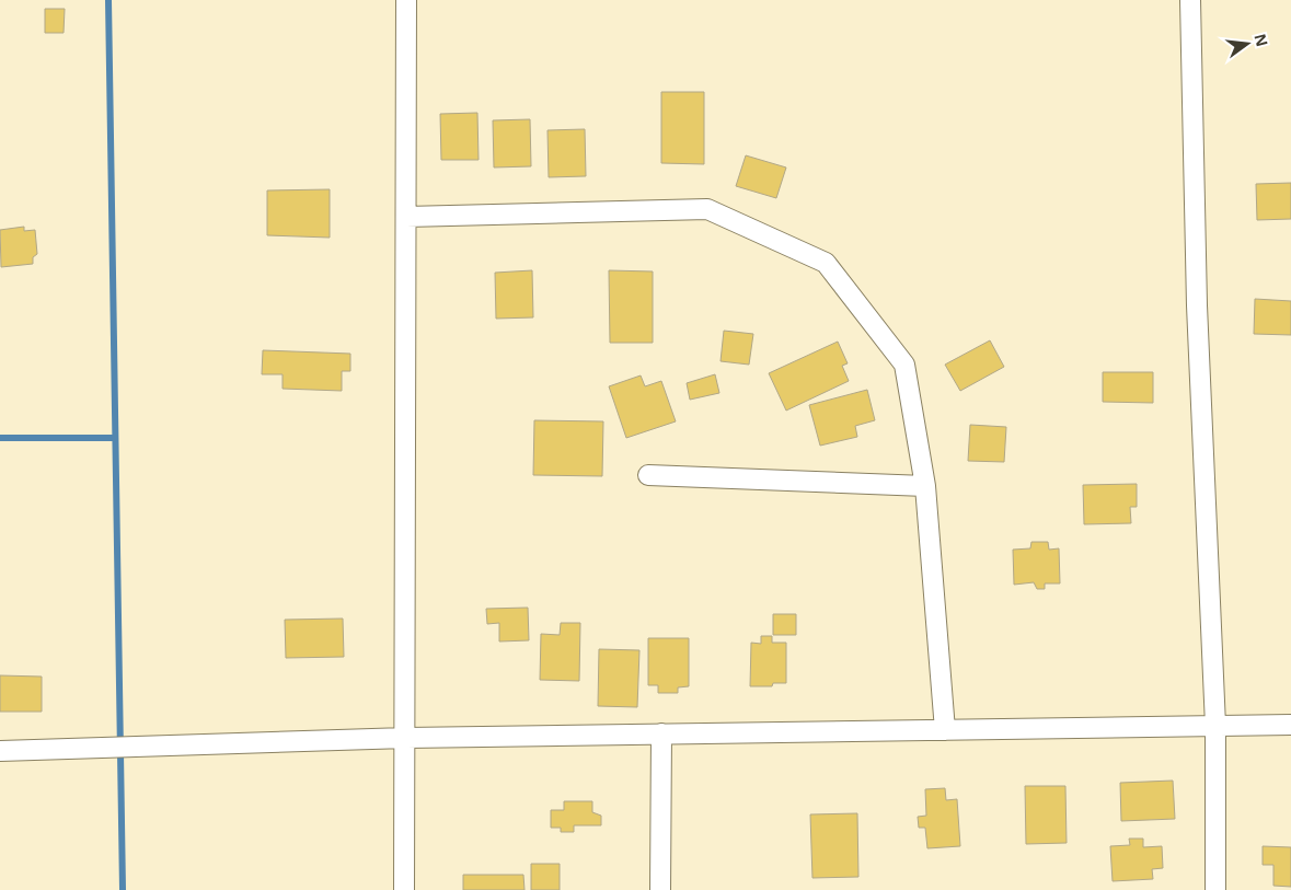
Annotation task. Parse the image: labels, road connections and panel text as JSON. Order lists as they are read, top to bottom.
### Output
{
  "north": "right"
}
